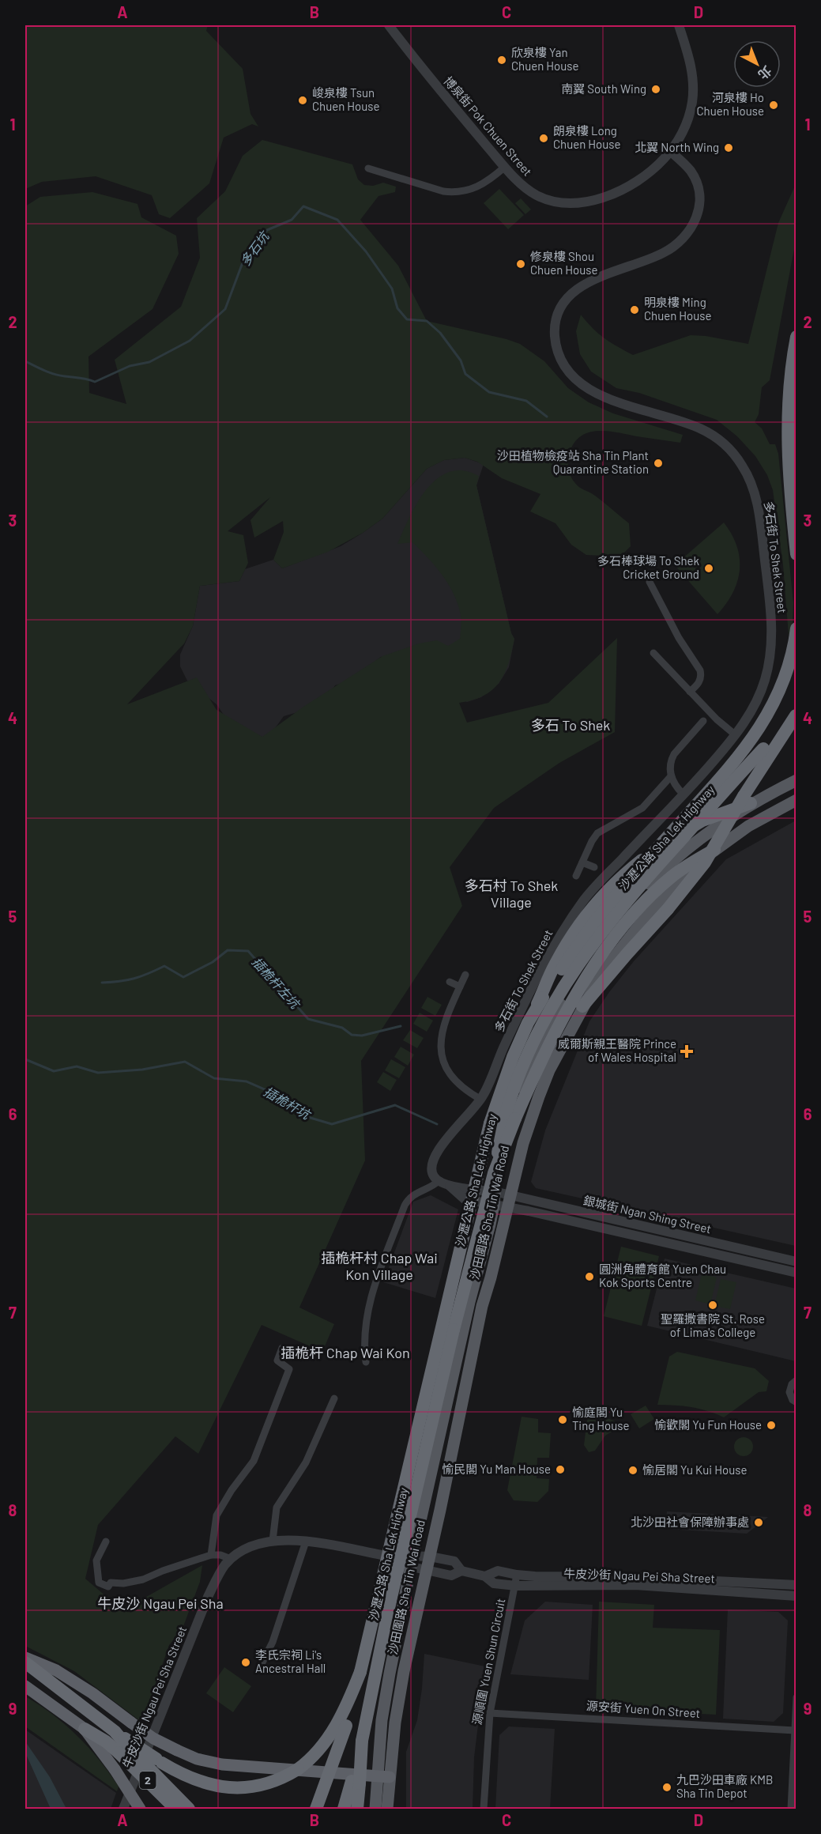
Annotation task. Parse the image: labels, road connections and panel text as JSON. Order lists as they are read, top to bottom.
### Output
{
  "streets": {
    "highway": ["沙瀝公路 Sha Lek Highway", "2"],
    "main road": ["沙田圍路 Sha Tin Wai Road"],
    "street": [
      "博泉街 Pok Chuen Street",
      "多石街 To Shek Street",
      "銀城街 Ngan Shing Street",
      "牛皮沙街 Ngau Pei Sha Street",
      "源順圍 Yuen Shun Circuit",
      "源安街 Yuen On Street"
    ]
  },
  "crossings": [
    ["博泉街 Pok Chuen Street", "多石街 To Shek Street"],
    ["沙田圍路 Sha Tin Wai Road", "銀城街 Ngan Shing Street"],
    ["沙田圍路 Sha Tin Wai Road", "牛皮沙街 Ngau Pei Sha Street"],
    ["牛皮沙街 Ngau Pei Sha Street", "源順圍 Yuen Shun Circuit"],
    ["源順圍 Yuen Shun Circuit", "源安街 Yuen On Street"]
  ],
  "districts": [
    "多石 To Shek",
    "多石村 To Shek Village",
    "插桅杆村 Chap Wai Kon Village",
    "插桅杆 Chap Wai Kon",
    "牛皮沙 Ngau Pei Sha"
  ],
  "water": ["多石坑", "插桅杆左坑", "插桅杆坑"],
  "places": {
    "other": [
      "欣泉樓 Yan Chuen House",
      "南翼 South Wing",
      "峻泉樓 Tsun Chuen House",
      "河泉樓 Ho Chuen House",
      "朗泉樓 Long Chuen House",
      "北翼 North Wing",
      "修泉樓 Shou Chuen House",
      "明泉樓 Ming Chuen House",
      "沙田植物檢疫站 Sha Tin Plant Quarantine Station",
      "多石棒球場 To Shek Cricket Ground",
      "圓洲角體育館 Yuen Chau Kok Sports Centre",
      "聖羅撒書院 St. Rose of Lima's College",
      "愉庭閣 Yu Ting House",
      "愉歡閣 Yu Fun House",
      "愉民閣 Yu Man House",
      "愉居閣 Yu Kui House",
      "北沙田社會保障辦事處",
      "李氏宗祠 Li's Ancestral Hall",
      "九巴沙田車廠 KMB Sha Tin Depot"
    ],
    "health": ["威爾斯親王醫院 Prince of Wales Hospital"]
  },
  "north": "bottom right",
  "grid": {
    "columns": [
      "A",
      "B",
      "C",
      "D"
    ],
    "rows": [
      "1",
      "2",
      "3",
      "4",
      "5",
      "6",
      "7",
      "8",
      "9"
    ]
  }
}
